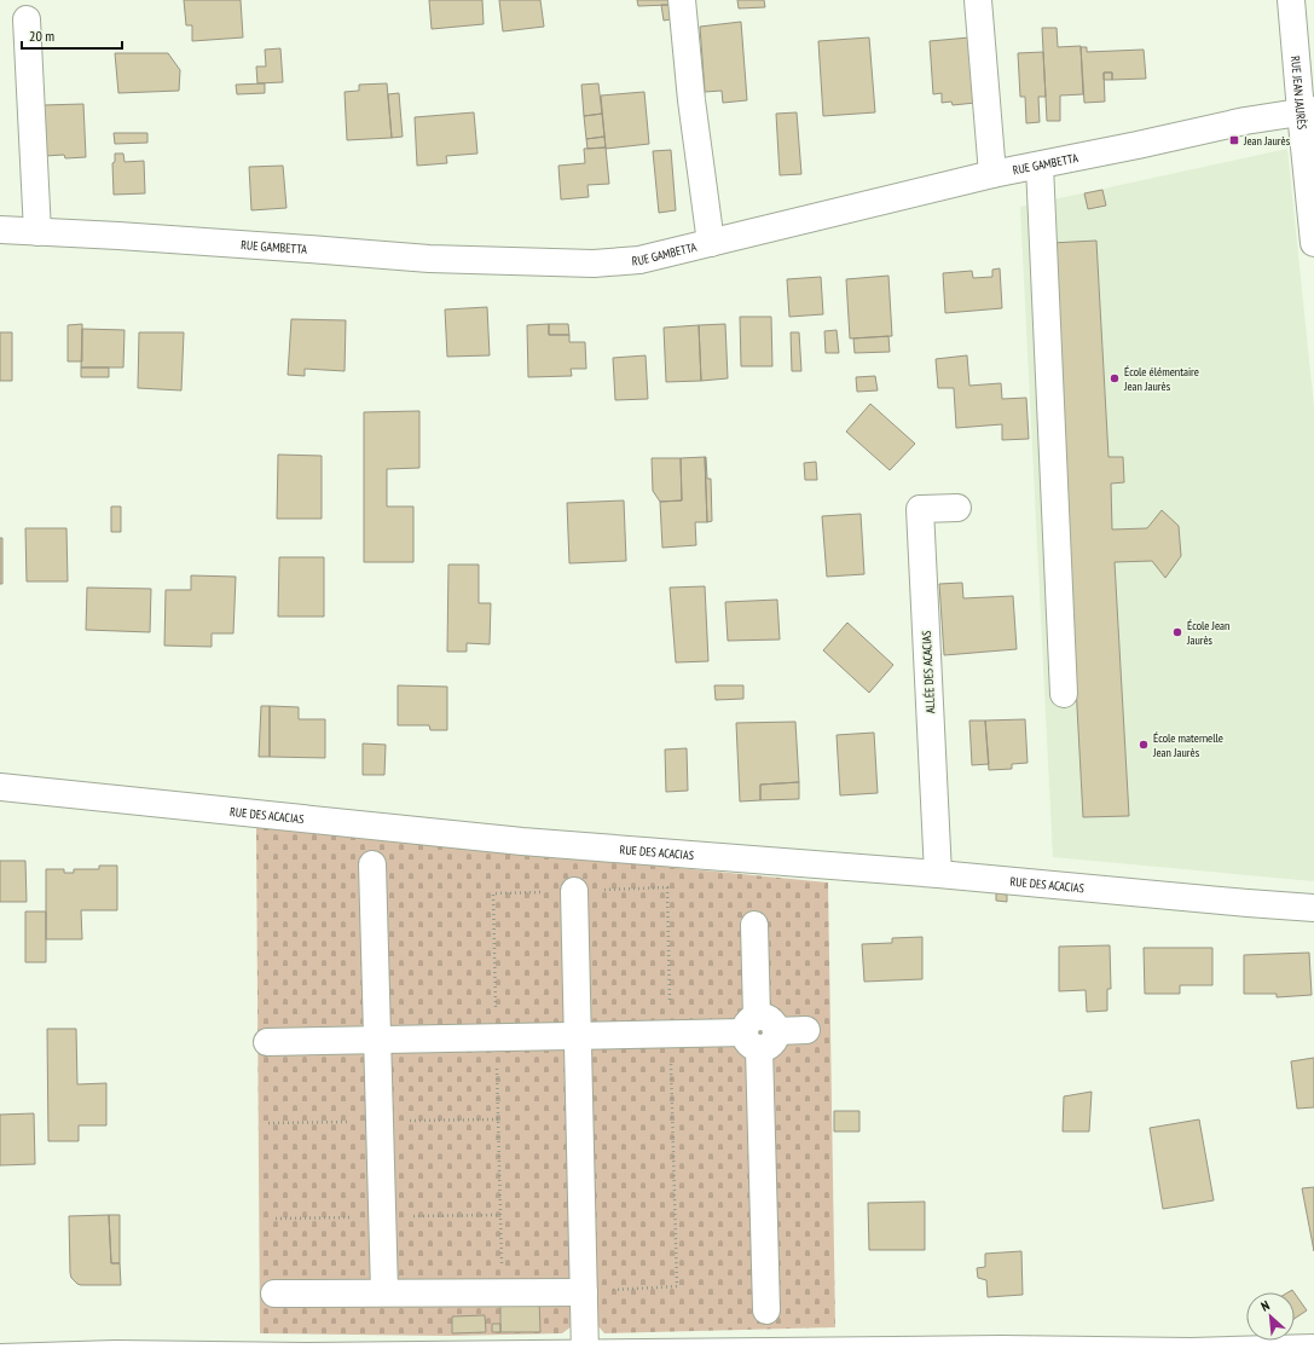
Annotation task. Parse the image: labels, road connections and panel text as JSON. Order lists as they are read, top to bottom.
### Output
{
  "streets": {
    "street": [
      "RUE JEAN JAURÈS",
      "RUE GAMBETTA",
      "ALLÉE DES ACACIAS",
      "RUE DES ACACIAS"
    ]
  },
  "crossings": [
    ["RUE JEAN JAURÈS", "RUE GAMBETTA"],
    ["ALLÉE DES ACACIAS", "RUE DES ACACIAS"]
  ],
  "places": {
    "transit": ["Jean Jaurès"],
    "other": ["École élémentaire Jean Jaurès", "École Jean Jaurès", "École maternelle Jean Jaurès"]
  },
  "scale_bar": "20 m",
  "north": "top left"
}
